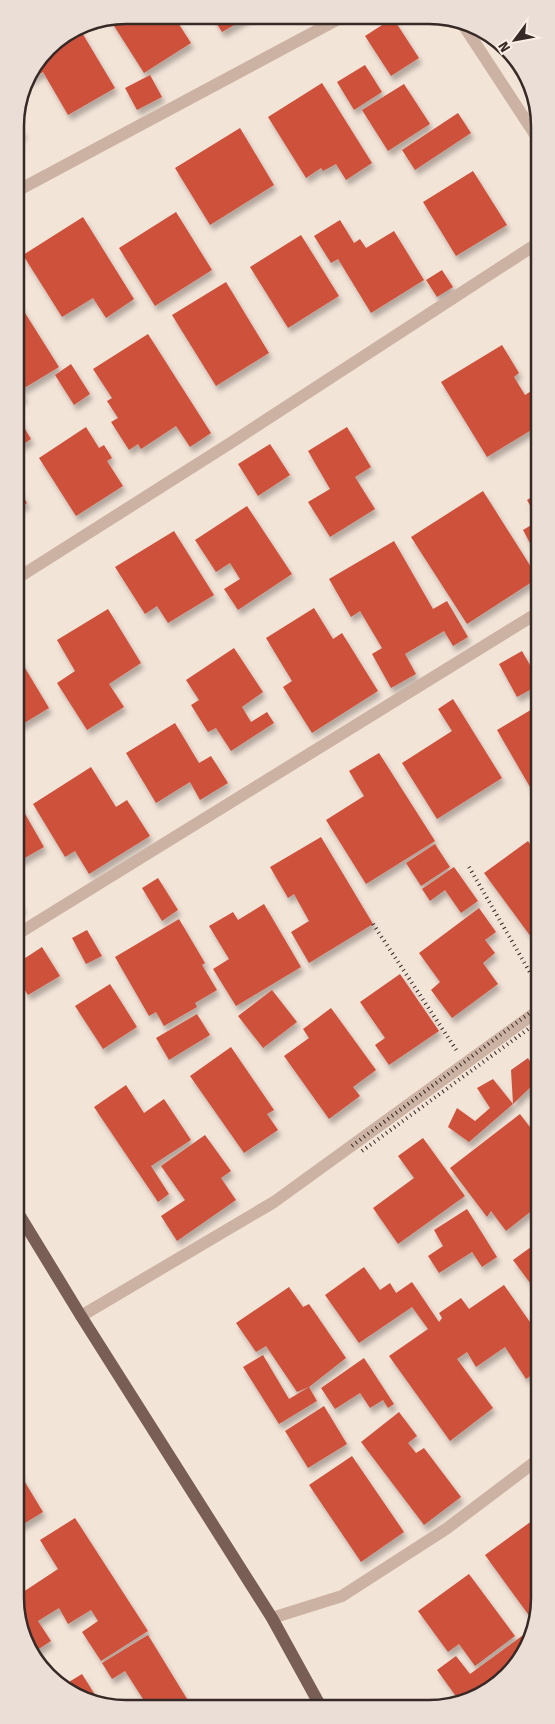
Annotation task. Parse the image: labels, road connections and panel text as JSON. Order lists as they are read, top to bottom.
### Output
{
  "north": "bottom left"
}
